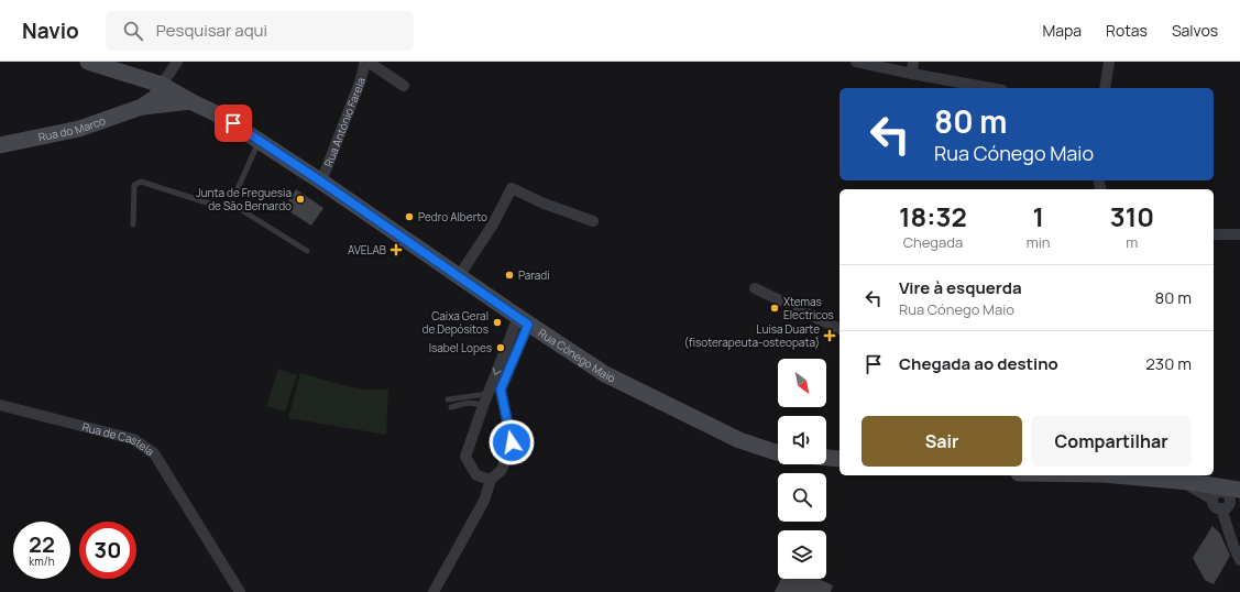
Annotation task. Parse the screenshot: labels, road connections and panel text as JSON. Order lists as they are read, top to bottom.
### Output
{
  "streets": {
    "main road": ["Rua do Marco", "Rua Cónego Maio"],
    "street": ["Rua António Farela", "Rua de Castela"]
  },
  "crossings": [
    ["Rua António Farela", "Rua Cónego Maio"]
  ],
  "places": {
    "other": [
      "Junta de Freguesia de São Bernardo",
      "Pedro Alberto",
      "Paradi",
      "Xtemas Electricos",
      "Caixa Geral de Depósitos",
      "Isabel Lopes"
    ],
    "health": ["AVELAB", "Luisa Duarte (fisoterapeuta-osteopata)"]
  },
  "north": "bottom right",
  "page": {
    "header": "Navio",
    "search": "Pesquisar aqui",
    "nav": ["Mapa", "Rotas", "Salvos"],
    "turn": ["80 m", "Rua Cónego Maio"],
    "eta": [
      "18:32",
      "Chegada",
      "1",
      "min",
      "310",
      "m"
    ],
    "list": [
      {
        "name": "Vire à esquerda",
        "note": "Rua Cónego Maio",
        "value": "80 m"
      },
      {
        "name": "Chegada ao destino",
        "value": "230 m"
      }
    ],
    "buttons": ["Sair", "Compartilhar"],
    "speed": "22 km/h",
    "limit": "30"
  }
}
